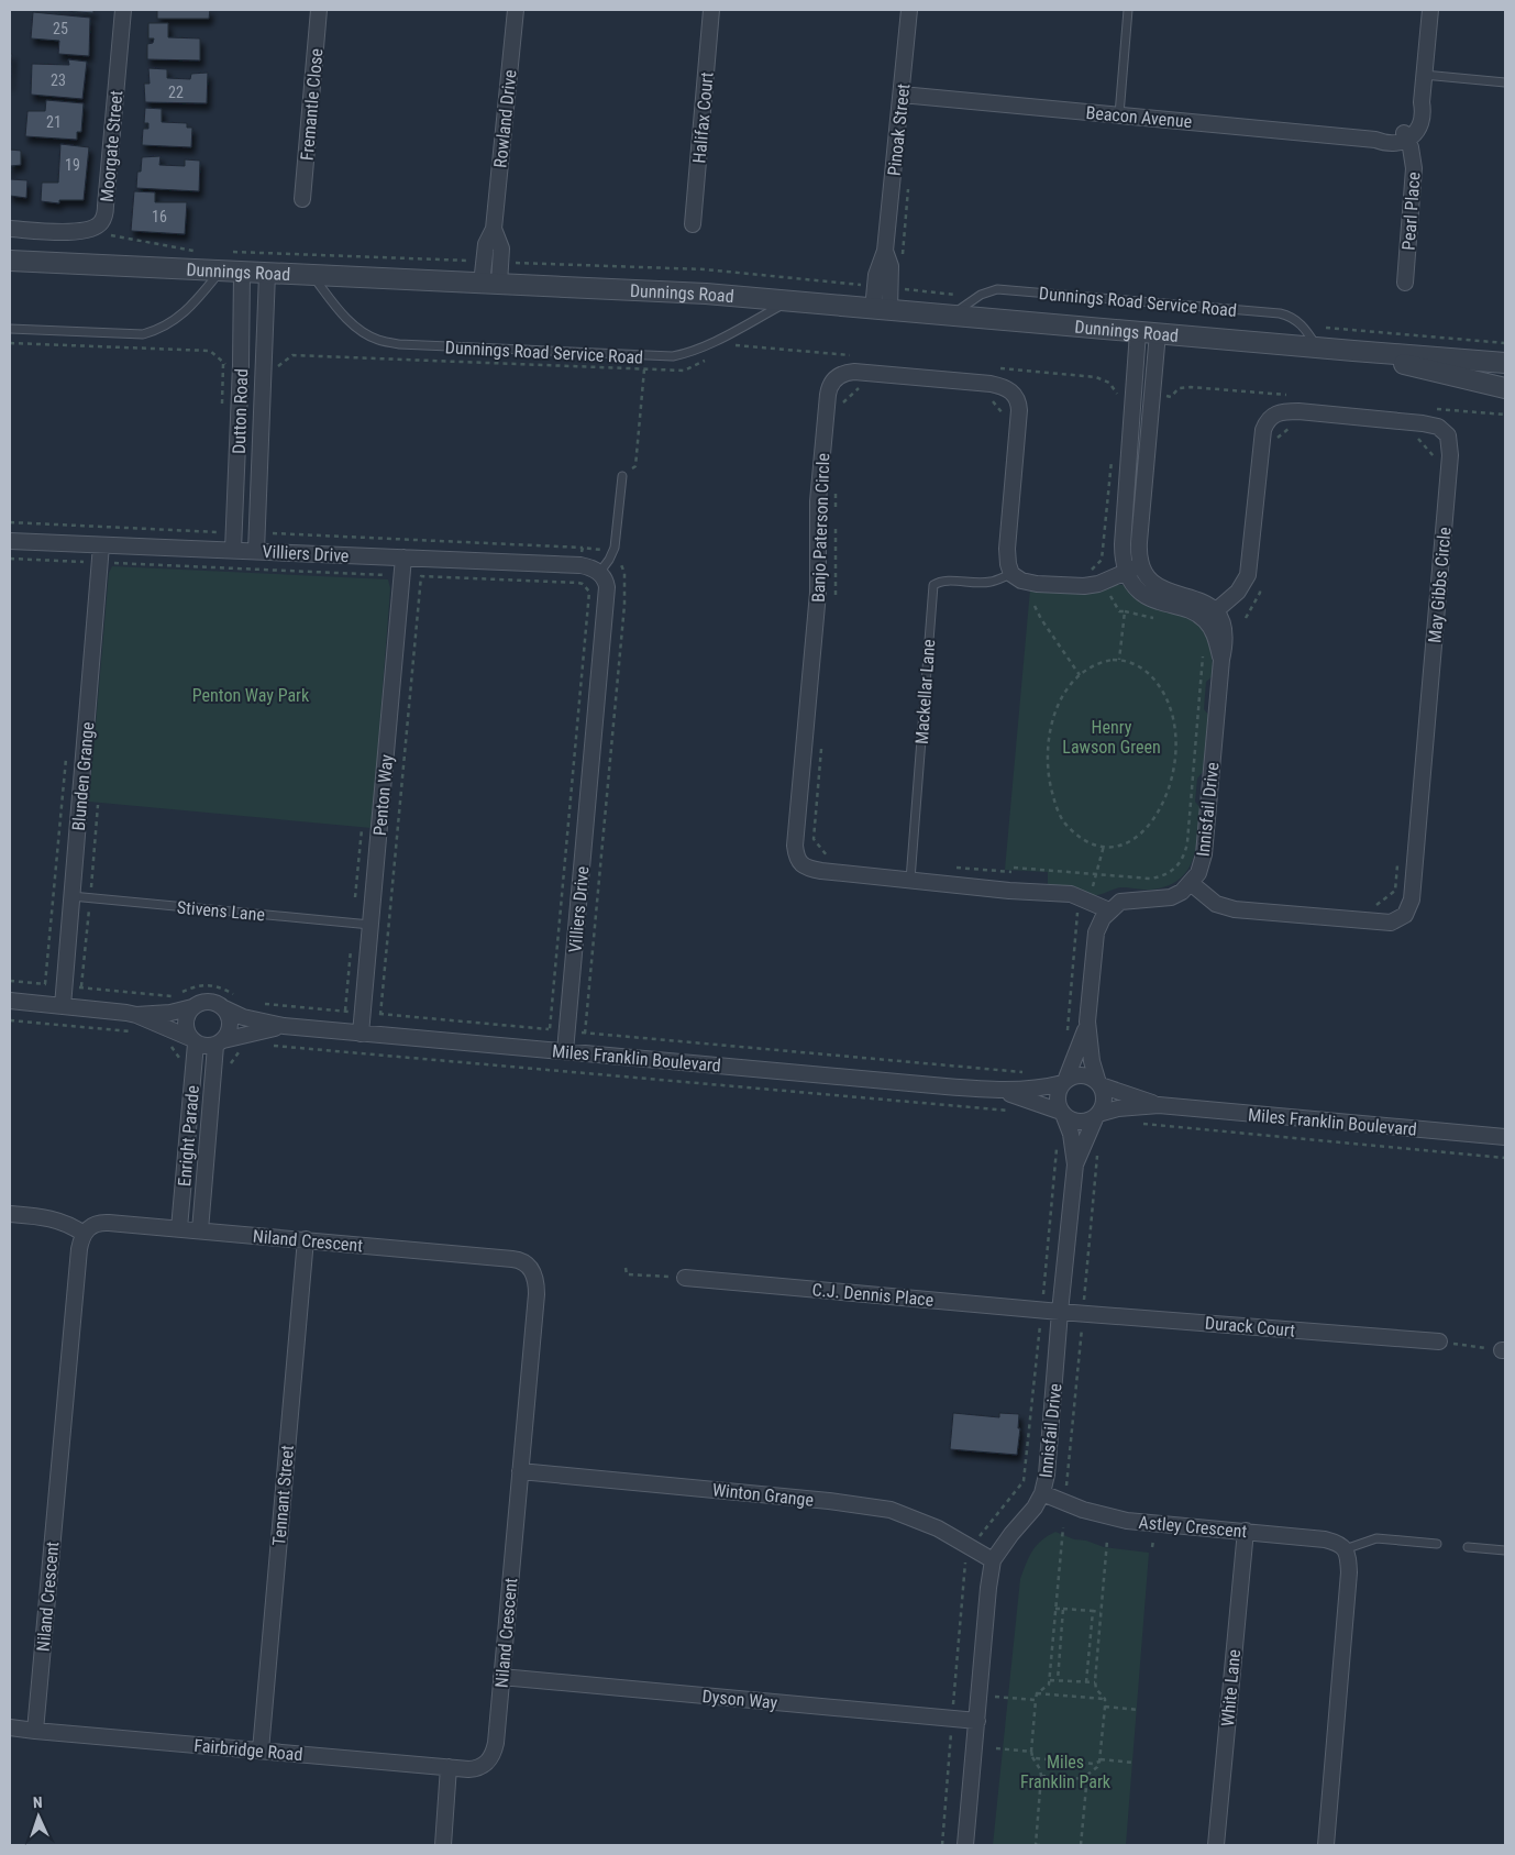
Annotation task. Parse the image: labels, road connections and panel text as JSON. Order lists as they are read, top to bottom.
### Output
{
  "streets": {
    "street": [
      "Fremantle Close",
      "Beacon Avenue",
      "Halifax Court",
      "Rowland Drive",
      "Pinoak Street",
      "Moorgate Street",
      "Pearl Place",
      "Dunnings Road",
      "Dutton Road",
      "Banjo Paterson Circle",
      "Villiers Drive",
      "May Gibbs Circle",
      "Blunden Grange",
      "Penton Way",
      "Innisfail Drive",
      "Miles Franklin Boulevard",
      "Enright Parade",
      "Niland Crescent",
      "C.J. Dennis Place",
      "Durack Court",
      "Winton Grange",
      "Tennant Street",
      "Astley Crescent",
      "White Lane",
      "Dyson Way",
      "Fairbridge Road"
    ],
    "lane": ["Dunnings Road Service Road", "Mackellar Lane", "Stivens Lane"]
  },
  "crossings": [
    ["Beacon Avenue", "Pinoak Street"],
    ["Beacon Avenue", "Pearl Place"],
    ["Rowland Drive", "Dunnings Road"],
    ["Pinoak Street", "Dunnings Road"],
    ["Dunnings Road", "Dunnings Road Service Road"],
    ["Dunnings Road", "Dutton Road"],
    ["Dutton Road", "Villiers Drive"],
    ["Banjo Paterson Circle", "Mackellar Lane"],
    ["Villiers Drive", "Blunden Grange"],
    ["Villiers Drive", "Penton Way"],
    ["Villiers Drive", "Miles Franklin Boulevard"],
    ["May Gibbs Circle", "Innisfail Drive"],
    ["Blunden Grange", "Stivens Lane"],
    ["Penton Way", "Stivens Lane"],
    ["Penton Way", "Miles Franklin Boulevard"],
    ["Innisfail Drive", "Miles Franklin Boulevard"],
    ["Innisfail Drive", "C.J. Dennis Place"],
    ["Innisfail Drive", "Durack Court"],
    ["Innisfail Drive", "Winton Grange"],
    ["Innisfail Drive", "Astley Crescent"],
    ["Innisfail Drive", "Dyson Way"],
    ["Miles Franklin Boulevard", "Enright Parade"],
    ["Enright Parade", "Niland Crescent"],
    ["Niland Crescent", "Winton Grange"],
    ["Niland Crescent", "Tennant Street"],
    ["Niland Crescent", "Dyson Way"],
    ["Niland Crescent", "Fairbridge Road"],
    ["C.J. Dennis Place", "Durack Court"],
    ["Tennant Street", "Fairbridge Road"],
    ["Astley Crescent", "White Lane"]
  ],
  "parks": ["Penton Way Park", "Henry Lawson Green", "Miles Franklin Park"],
  "house_numbers": [
    "25",
    "23",
    "22",
    "21",
    "19",
    "16"
  ],
  "north": "top"
}
